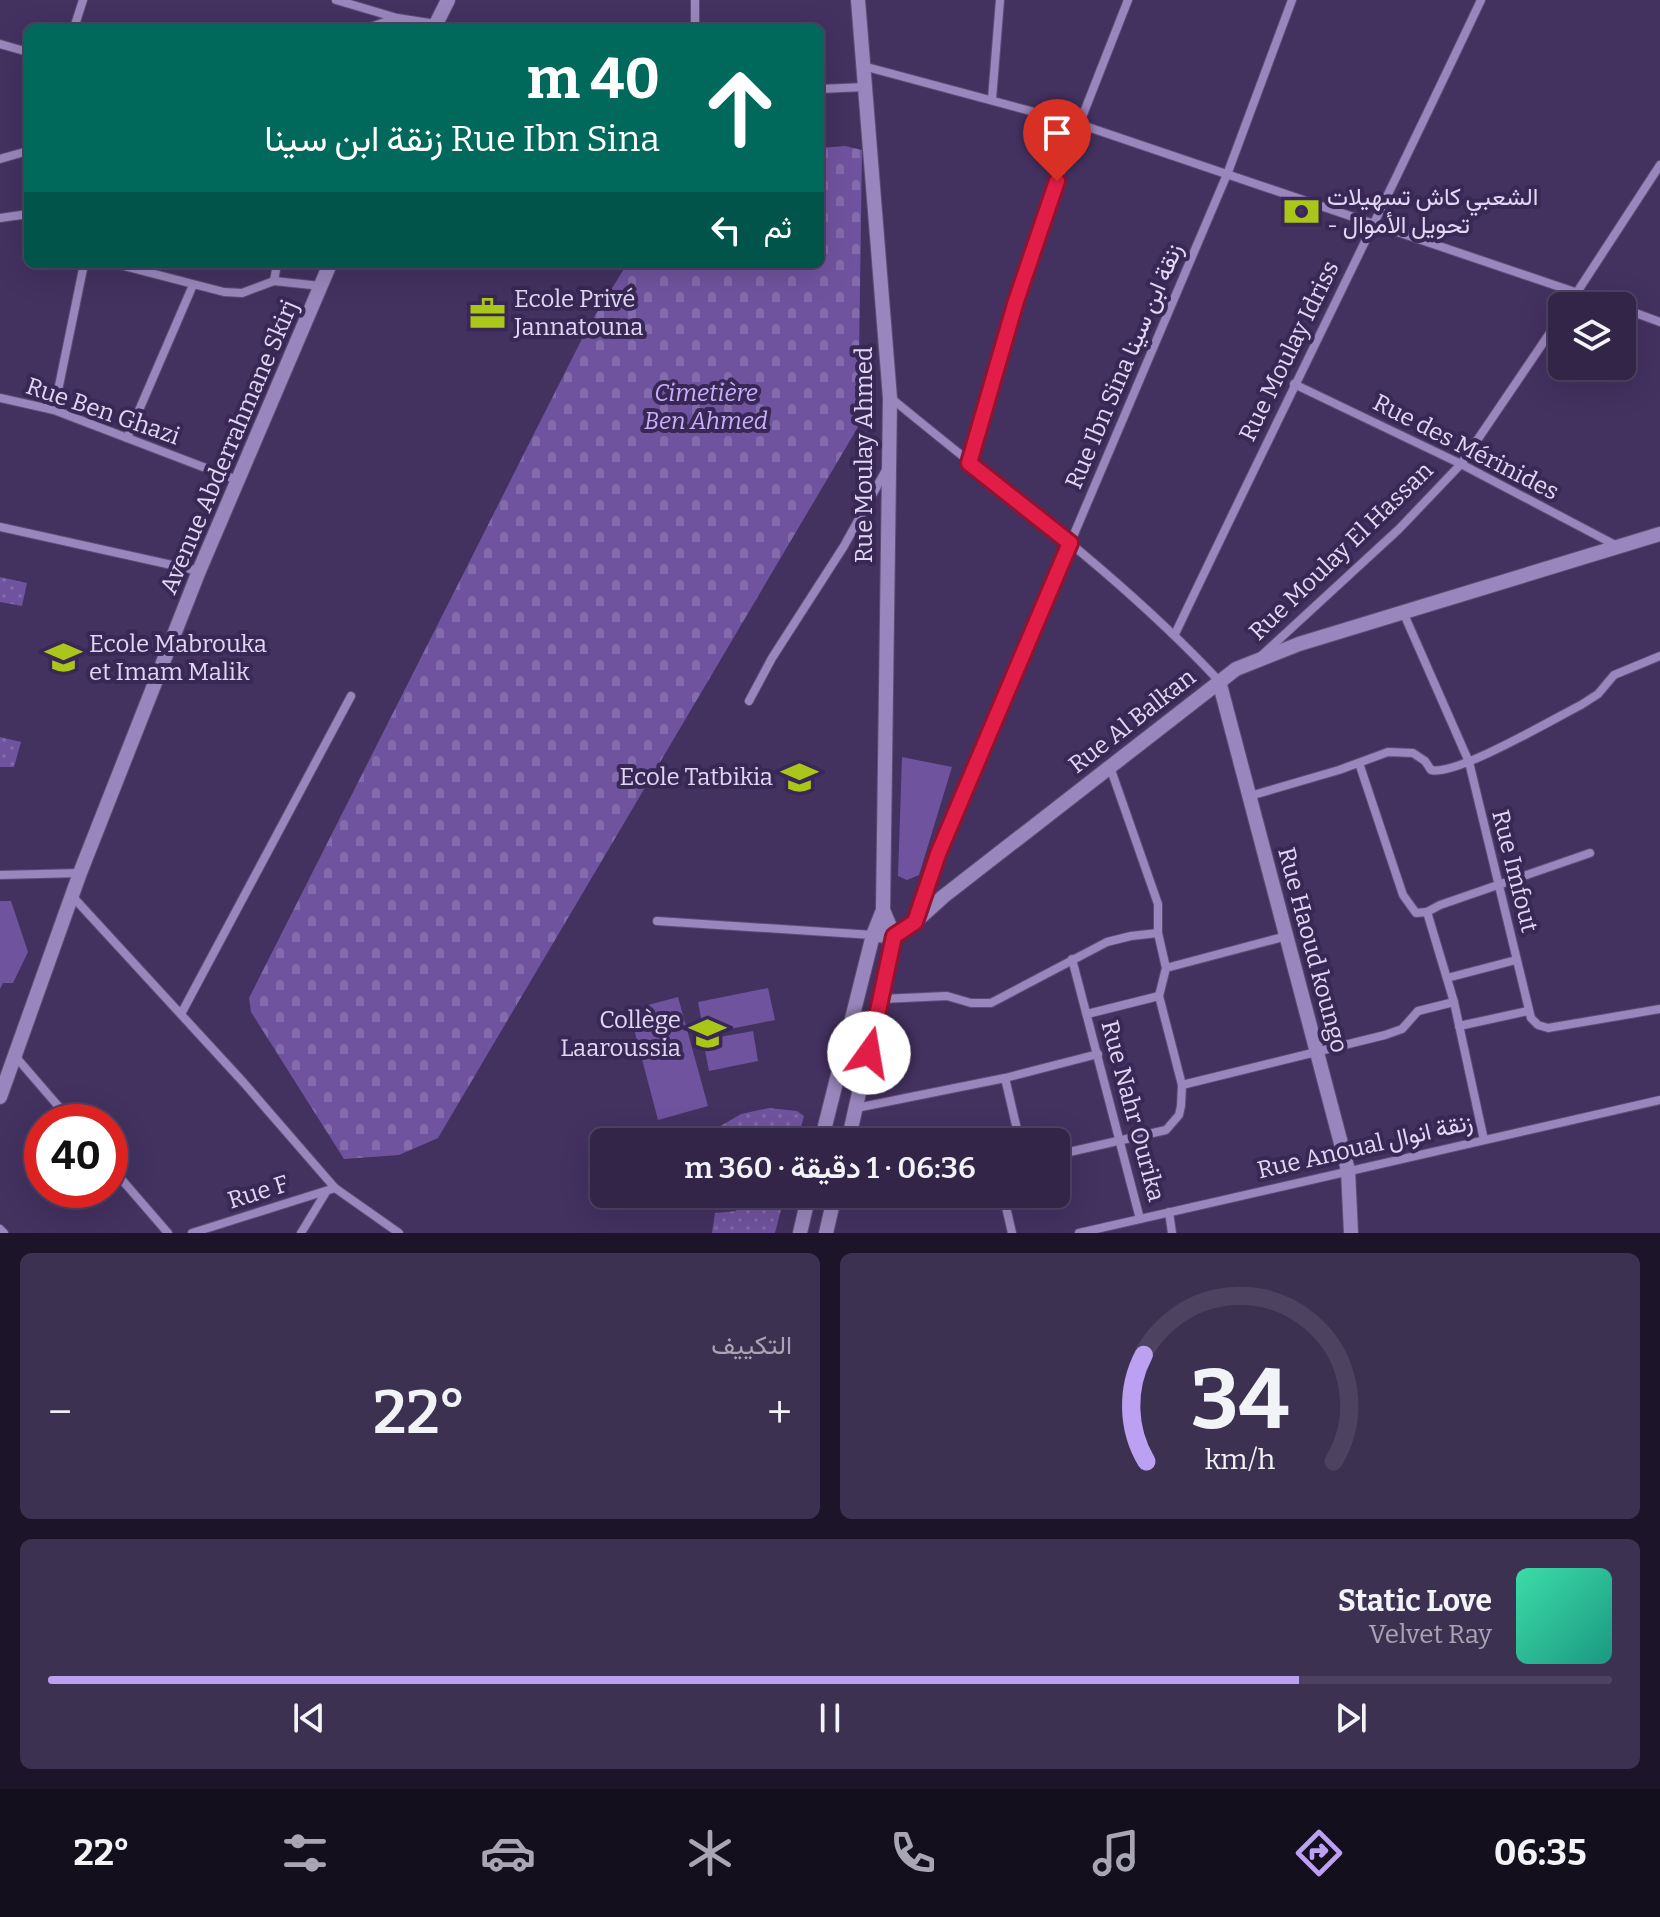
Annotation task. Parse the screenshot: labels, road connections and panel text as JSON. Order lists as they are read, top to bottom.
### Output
{
  "streets": {
    "street": [
      "Rue Moulay Idriss",
      "Rue Ibn Sina زنقة ابن سينا",
      "Rue Ben Ghazi",
      "Avenue Abderrahmane Skirj",
      "Rue des Mérinides",
      "Rue Moulay Ahmed",
      "Rue Moulay El Hassan",
      "Rue Al Balkan",
      "Rue Imfout",
      "Rue Haoud koungo",
      "Rue Nahr Ourika",
      "Rue Anoual زنقة انوال",
      "Rue F"
    ]
  },
  "crossings": [
    ["Rue Moulay Idriss", "Rue des Mérinides"],
    ["Rue Ibn Sina زنقة ابن سينا", "Rue Al Balkan"],
    ["Rue Ben Ghazi", "Avenue Abderrahmane Skirj"],
    ["Rue des Mérinides", "Rue Moulay El Hassan"],
    ["Rue des Mérinides", "Rue Al Balkan"],
    ["Rue Moulay El Hassan", "Rue Al Balkan"],
    ["Rue Al Balkan", "Rue Imfout"],
    ["Rue Al Balkan", "Rue Haoud koungo"],
    ["Rue Haoud koungo", "Rue Anoual زنقة انوال"],
    ["Rue Nahr Ourika", "Rue Anoual زنقة انوال"]
  ],
  "parks": ["Cimetière Ben Ahmed"],
  "places": {
    "bank": ["الشعبي كاش تسهيلات - تحويل الأموال"],
    "office": ["Ecole Privé Jannatouna"],
    "school or university": ["Ecole Mabrouka et Imam Malik", "Ecole Tatbikia", "Collège Laaroussia"]
  },
  "page": {
    "turn": ["40 m", "Rue Ibn Sina زنقة ابن سينا"],
    "then": "ثم",
    "limit": "40",
    "trip": "06:36 · 1 دقيقة · 360 m",
    "tile": "التكييف",
    "heat": ["−", "22°", "+"],
    "song": ["Static Love", "Velvet Ray"],
    "tabs": ["06:35", "22°"],
    "gauge": ["34", "km/h"]
  }
}
